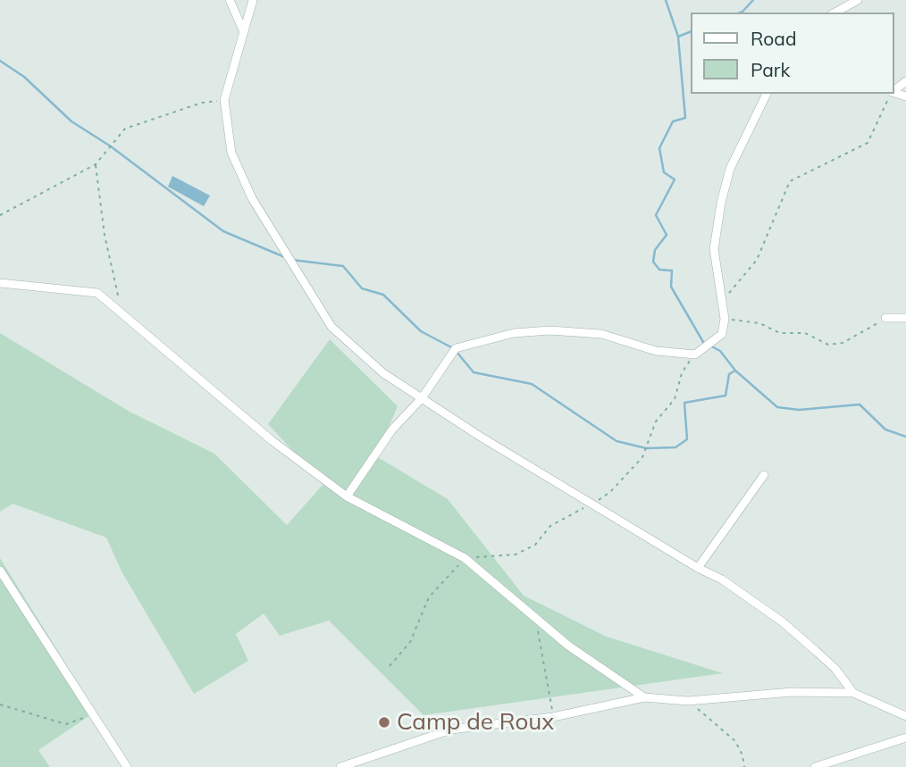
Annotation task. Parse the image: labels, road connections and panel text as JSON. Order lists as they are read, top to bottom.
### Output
{
  "places": ["Camp de Roux"],
  "legend": ["Road", "Park"]
}
